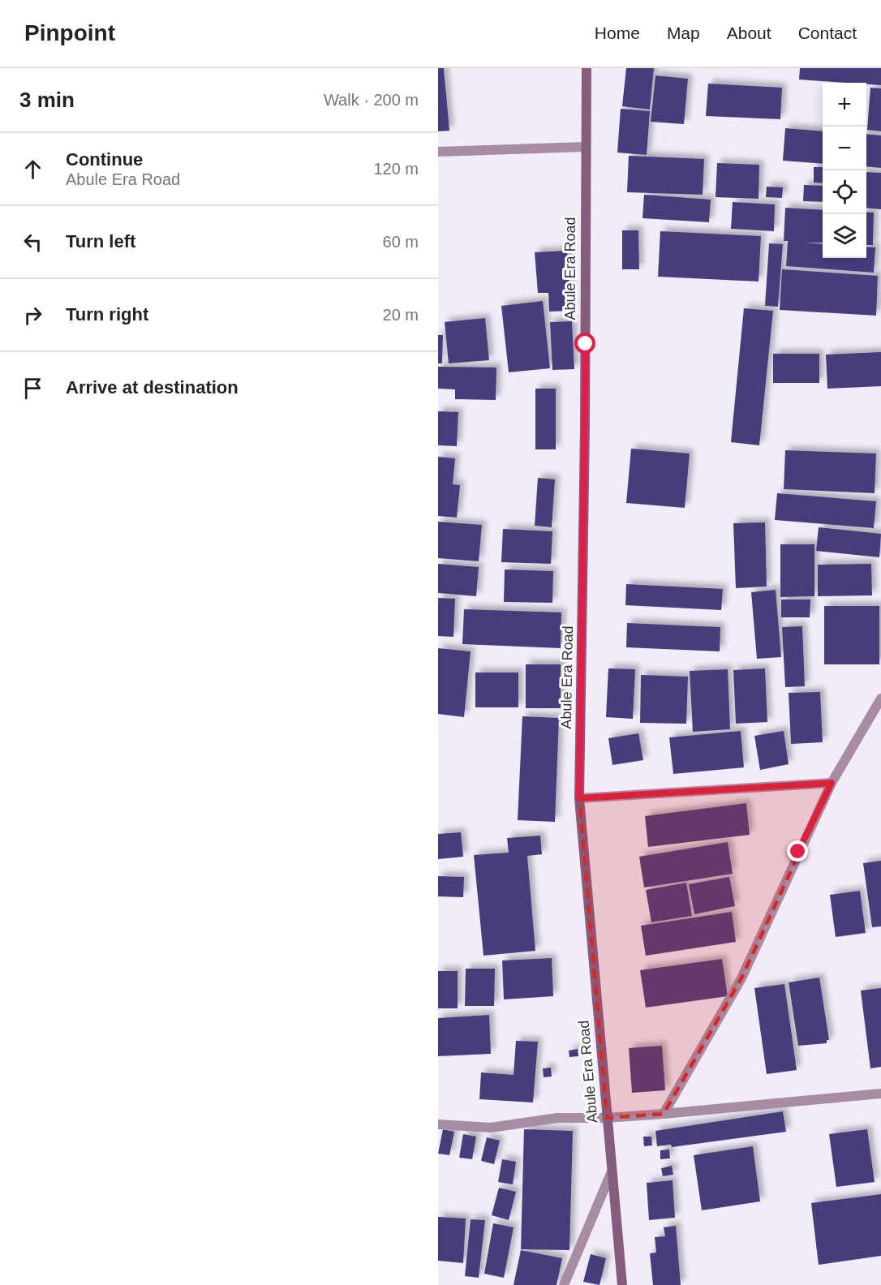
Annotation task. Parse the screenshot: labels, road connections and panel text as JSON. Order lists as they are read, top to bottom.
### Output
{
  "streets": {
    "street": ["Abule Era Road"]
  },
  "page": {
    "header": "Pinpoint",
    "nav": [
      "Home",
      "Map",
      "About",
      "Contact"
    ],
    "heading": ["3 min", "Walk · 200 m"],
    "map_buttons": ["+", "−"],
    "list": [
      ["Continue", "Abule Era Road", "120 m"],
      ["Turn left", "60 m"],
      ["Turn right", "20 m"],
      "Arrive at destination"
    ]
  }
}
